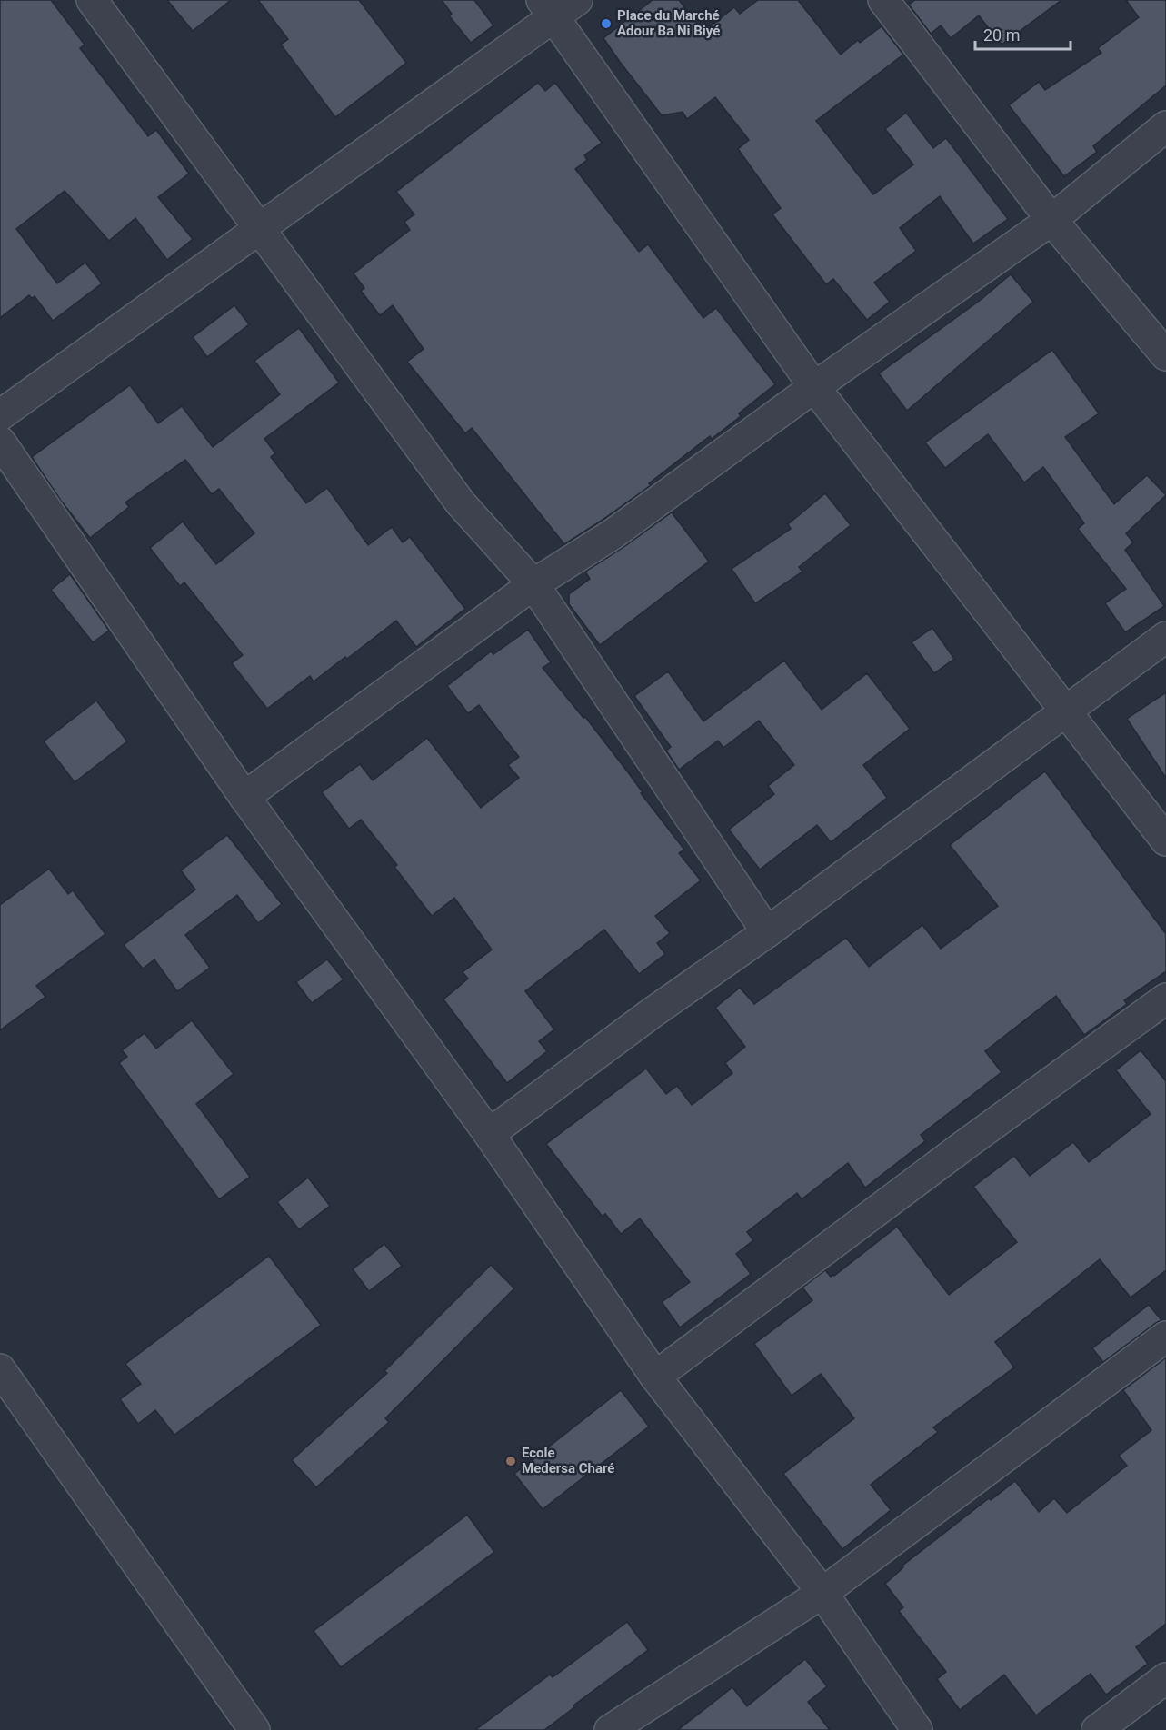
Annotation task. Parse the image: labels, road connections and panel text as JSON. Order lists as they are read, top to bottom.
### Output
{
  "places": ["Place du Marché Adour Ba Ni Biyé", "Ecole Medersa Charé"],
  "scale_bar": "20 m"
}
